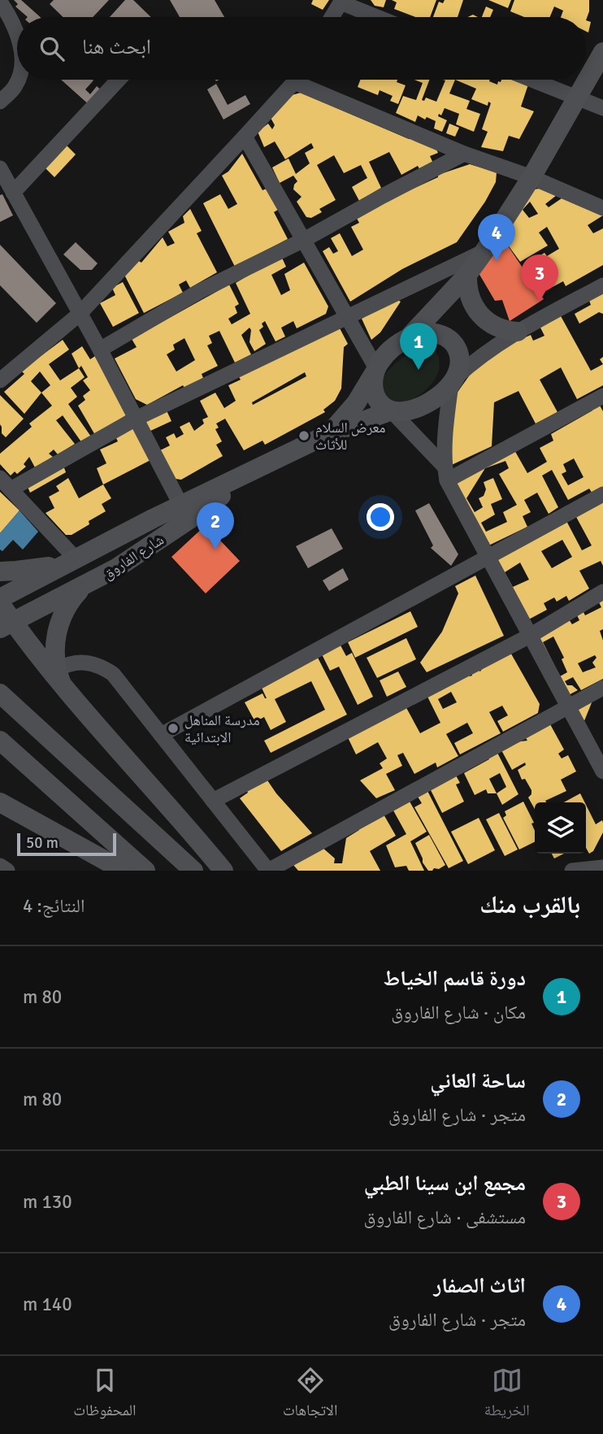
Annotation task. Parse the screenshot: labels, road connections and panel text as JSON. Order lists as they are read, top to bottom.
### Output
{
  "streets": {
    "main road": ["شارع الفاروق"]
  },
  "places": ["معرض السلام للأثاث", "مدرسة المناهل الابتدائية"],
  "scale_bar": "50 m",
  "page": {
    "search": "ابحث هنا",
    "pins": [
      "4",
      "3",
      "1",
      "2"
    ],
    "scale": "50 m",
    "heading": ["بالقرب منك", "النتائج: 4"],
    "list": [
      {
        "mark": "1",
        "name": "دورة قاسم الخياط",
        "note": "مكان · شارع الفاروق",
        "value": "80 m"
      },
      {
        "mark": "2",
        "name": "ساحة العاني",
        "note": "متجر · شارع الفاروق",
        "value": "80 m"
      },
      {
        "mark": "3",
        "name": "مجمع ابن سينا الطبي",
        "note": "مستشفى · شارع الفاروق",
        "value": "130 m"
      },
      {
        "mark": "4",
        "name": "اثاث الصفار",
        "note": "متجر · شارع الفاروق",
        "value": "140 m"
      }
    ],
    "nav": ["الخريطة", "الاتجاهات", "المحفوظات"]
  }
}
